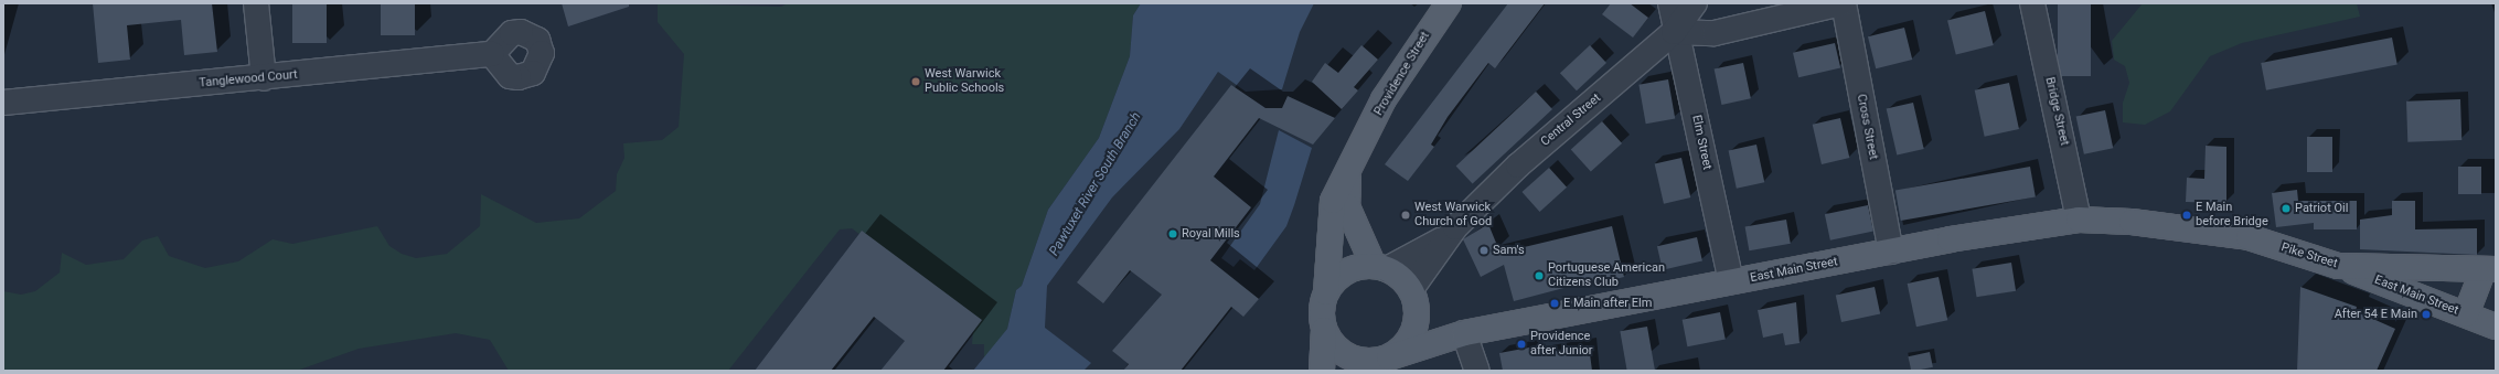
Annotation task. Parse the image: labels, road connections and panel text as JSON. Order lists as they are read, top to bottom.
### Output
{
  "streets": {
    "main road": ["Providence Street", "Pike Street", "East Main Street"],
    "street": [
      "Tanglewood Court",
      "Bridge Street",
      "Central Street",
      "Cross Street",
      "Elm Street"
    ]
  },
  "crossings": [
    ["Providence Street", "East Main Street"],
    ["Bridge Street", "East Main Street"],
    ["Central Street", "Elm Street"],
    ["Cross Street", "East Main Street"],
    ["Elm Street", "East Main Street"],
    ["Pike Street", "East Main Street"]
  ],
  "water": ["Pawtuxet River South Branch"],
  "places": [
    "West Warwick Public Schools",
    "Patriot Oil",
    "West Warwick Church of God",
    "E Main before Bridge",
    "Royal Mills",
    "Sam's",
    "Portuguese American Citizens Club",
    "E Main after Elm",
    "After 54 E Main",
    "Providence after Junior"
  ]
}
